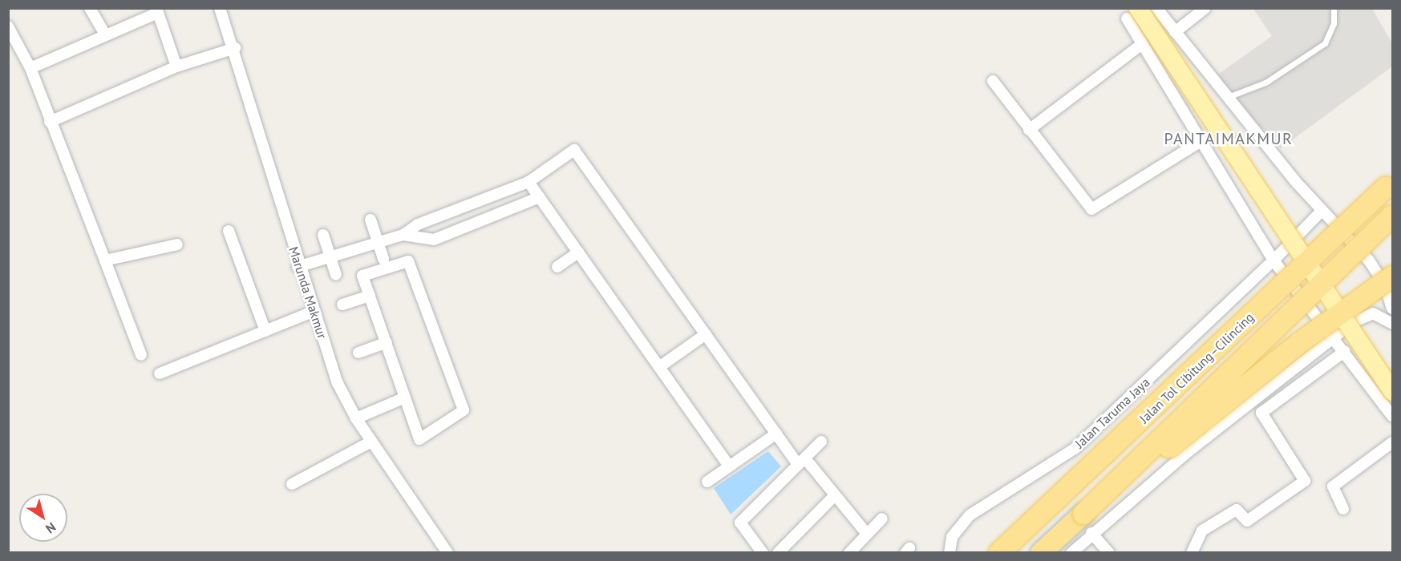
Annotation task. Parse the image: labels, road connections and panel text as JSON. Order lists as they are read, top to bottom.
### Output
{
  "streets": {
    "highway": ["Jalan Tol Cibitung–Cilincing"],
    "street": ["Marunda Makmur", "Jalan Taruma Jaya"]
  },
  "districts": ["PANTAIMAKMUR"],
  "north": "bottom right"
}
